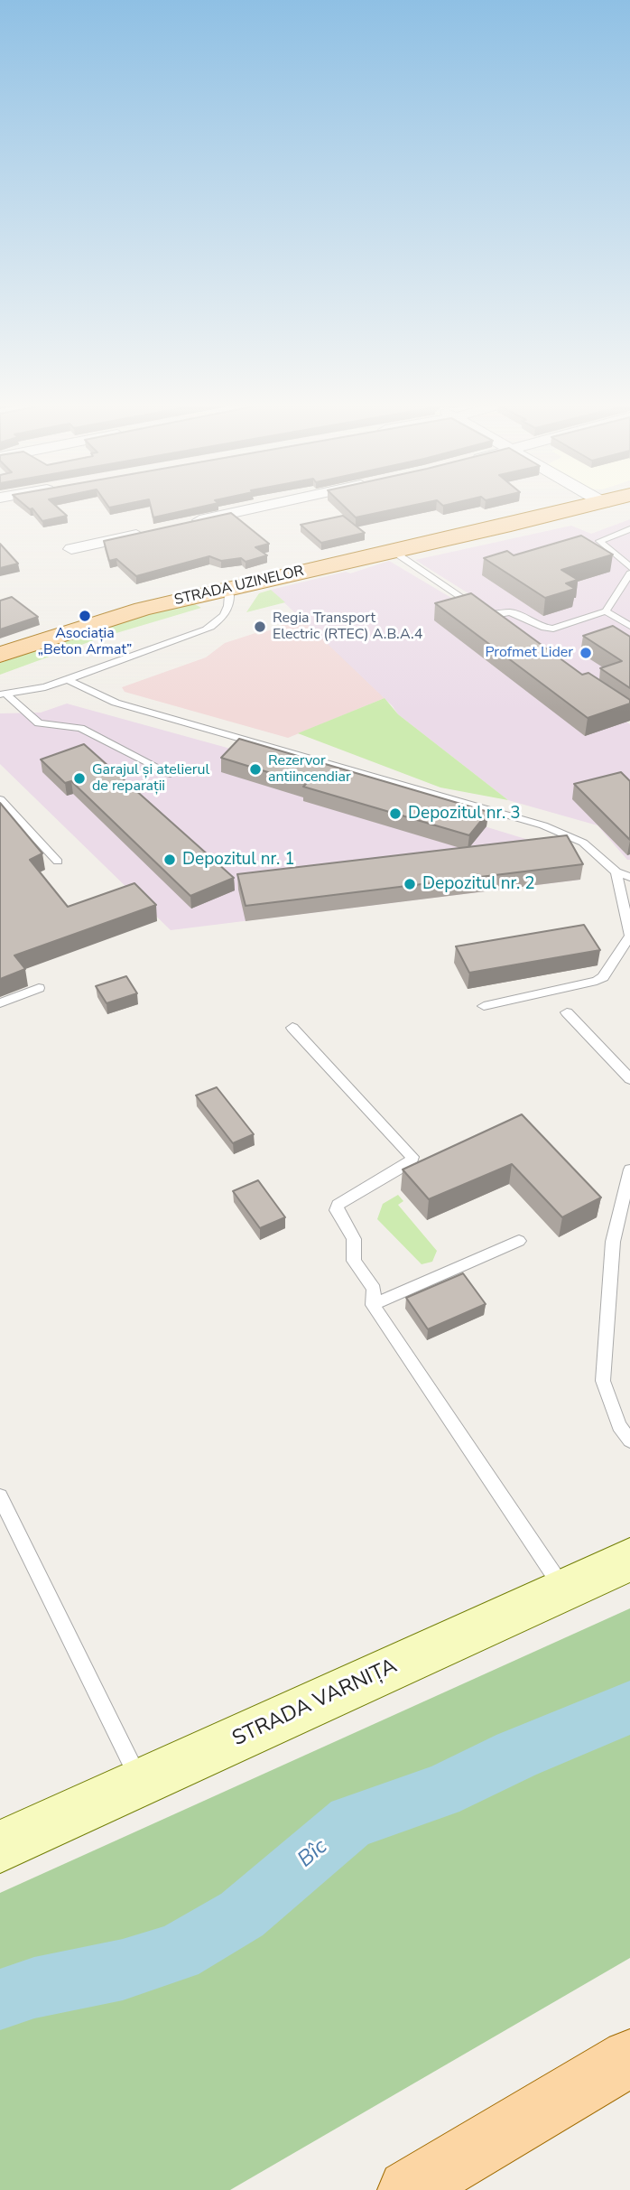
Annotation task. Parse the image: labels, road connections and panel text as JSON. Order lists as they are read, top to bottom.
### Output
{
  "streets": {
    "main road": ["STRADA UZINELOR"],
    "street": ["STRADA VARNIȚA"]
  },
  "water": ["Bîc"],
  "places": [
    "Asociația „Beton Armat”",
    "Regia Transport Electric (RTEC) A.B.A.4",
    "Profmet Lider",
    "Rezervor antiincendiar",
    "Garajul și atelierul de reparații",
    "Depozitul nr. 3",
    "Depozitul nr. 1",
    "Depozitul nr. 2"
  ]
}
